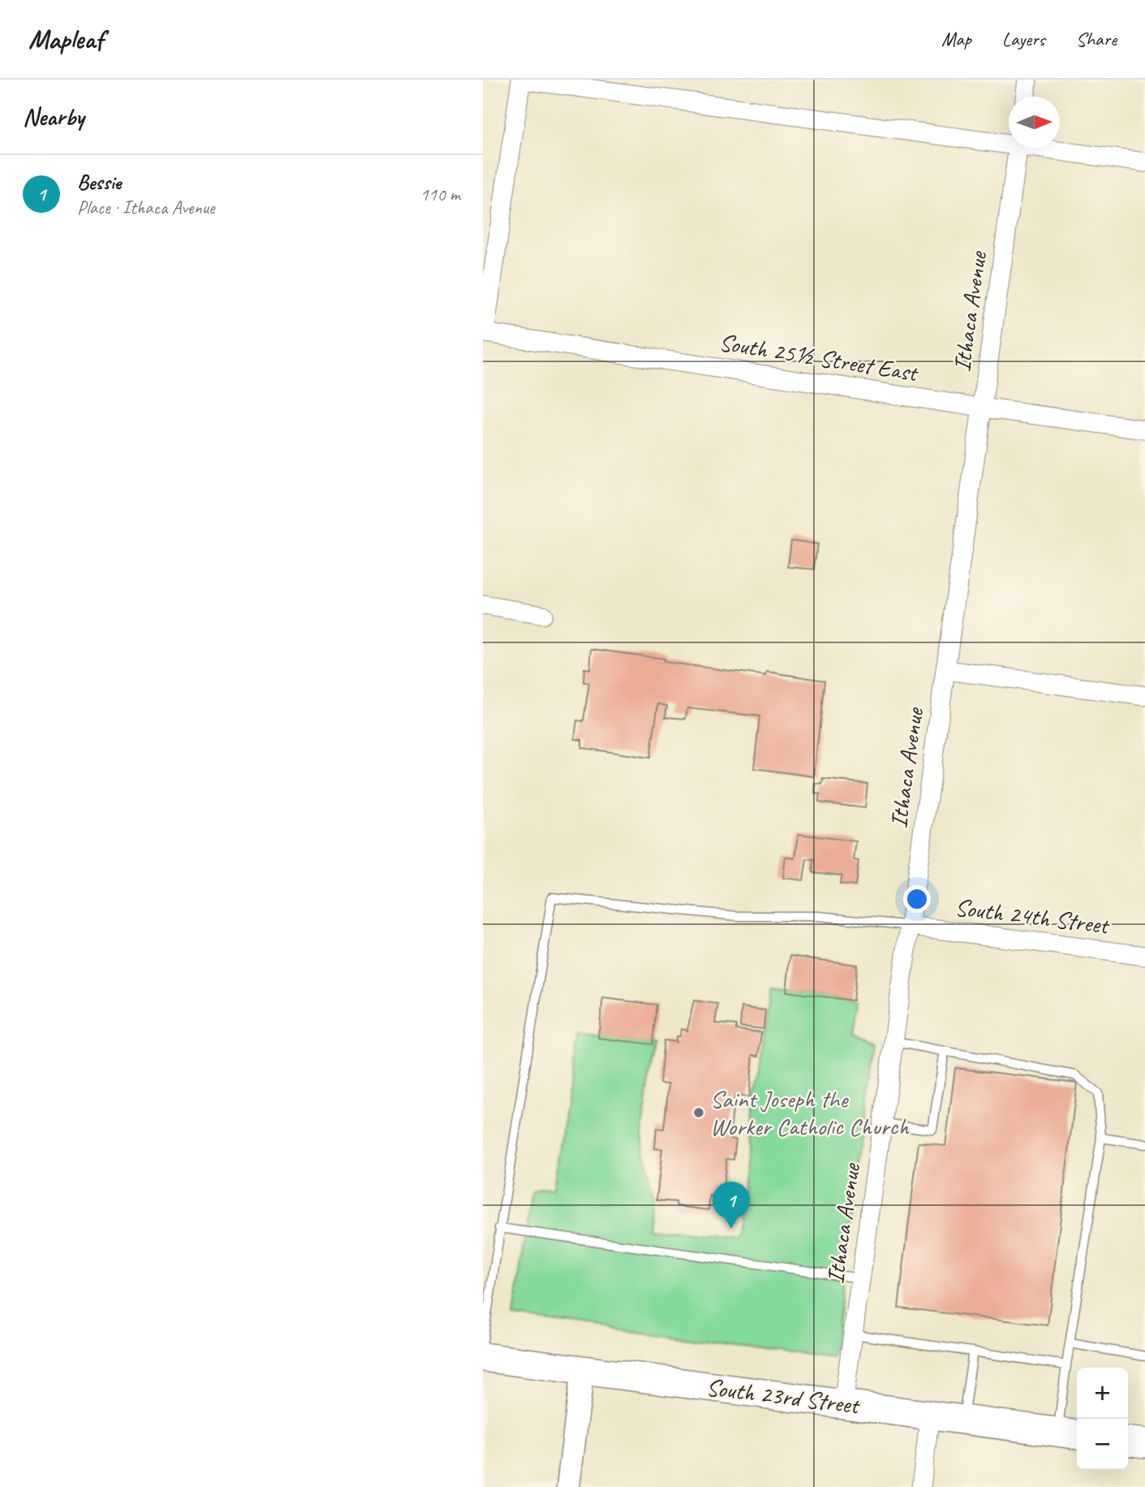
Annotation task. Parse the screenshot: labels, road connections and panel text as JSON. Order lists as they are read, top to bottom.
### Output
{
  "streets": {
    "main road": ["South 23rd Street"],
    "street": ["Ithaca Avenue", "South 25½ Street East", "South 24th Street"]
  },
  "crossings": [
    ["Ithaca Avenue", "South 25½ Street East"],
    ["Ithaca Avenue", "South 24th Street"],
    ["Ithaca Avenue", "South 23rd Street"]
  ],
  "places": ["Saint Joseph the Worker Catholic Church"],
  "north": "right",
  "page": {
    "header": "Mapleaf",
    "nav": ["Map", "Layers", "Share"],
    "heading": "Nearby",
    "list": [
      {
        "mark": "1",
        "name": "Bessie",
        "note": "Place · Ithaca Avenue",
        "value": "110 m"
      }
    ],
    "pins": "1",
    "map_buttons": ["+", "−"]
  }
}
